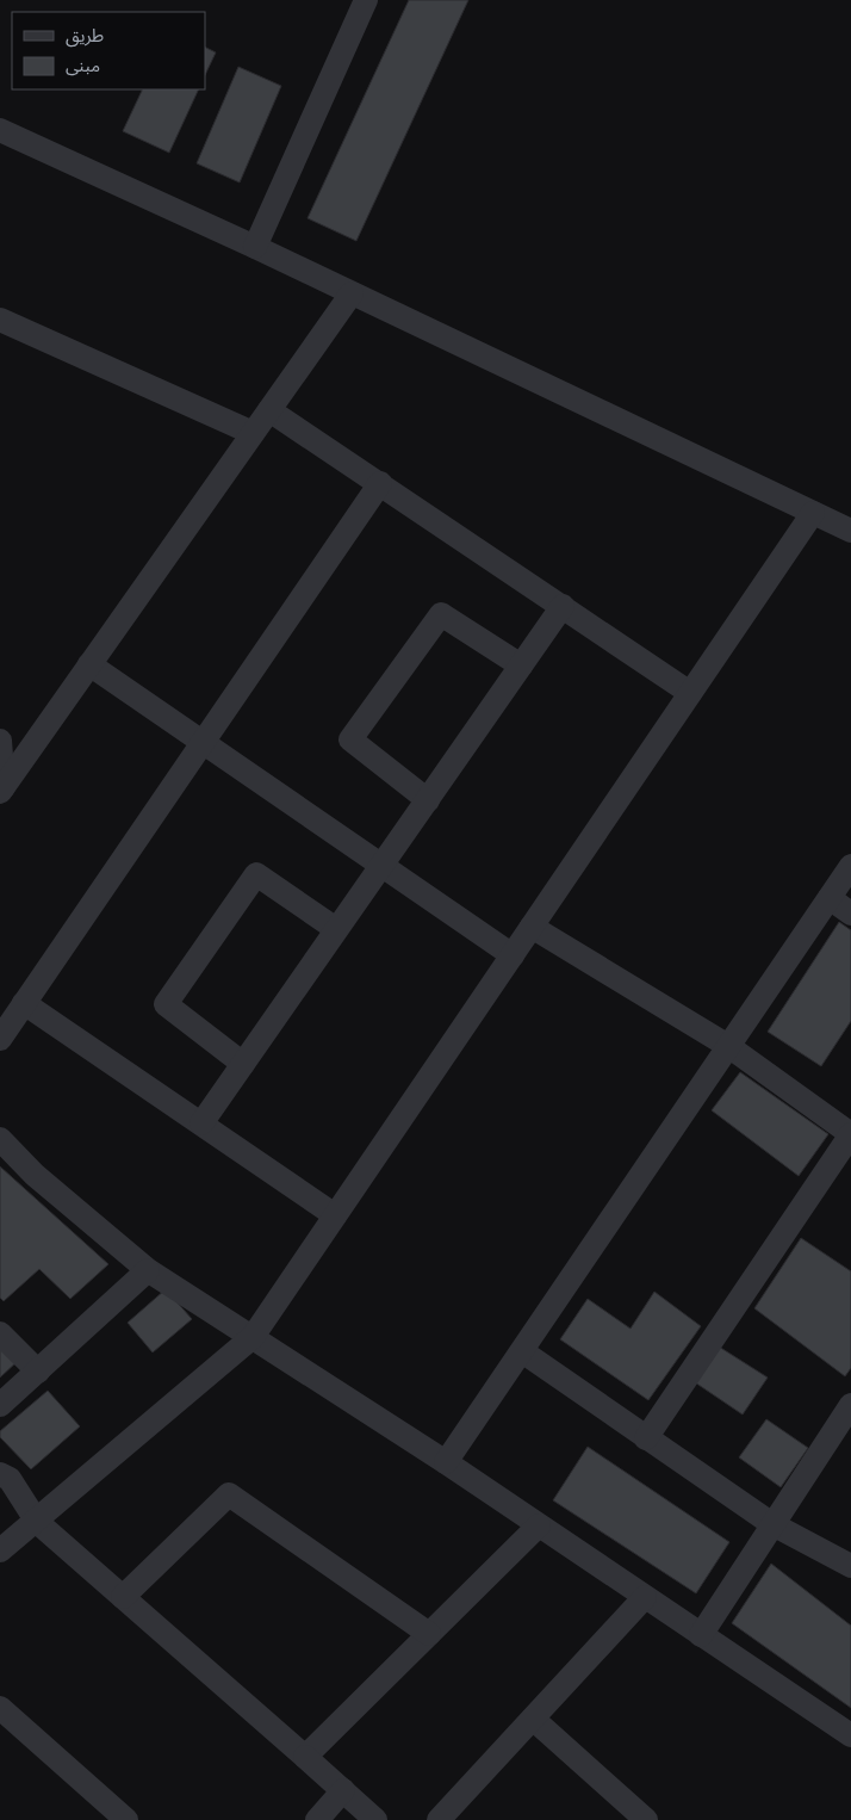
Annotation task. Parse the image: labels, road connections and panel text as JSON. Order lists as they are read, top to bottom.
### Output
{
  "legend": ["طريق", "مبنى"]
}
